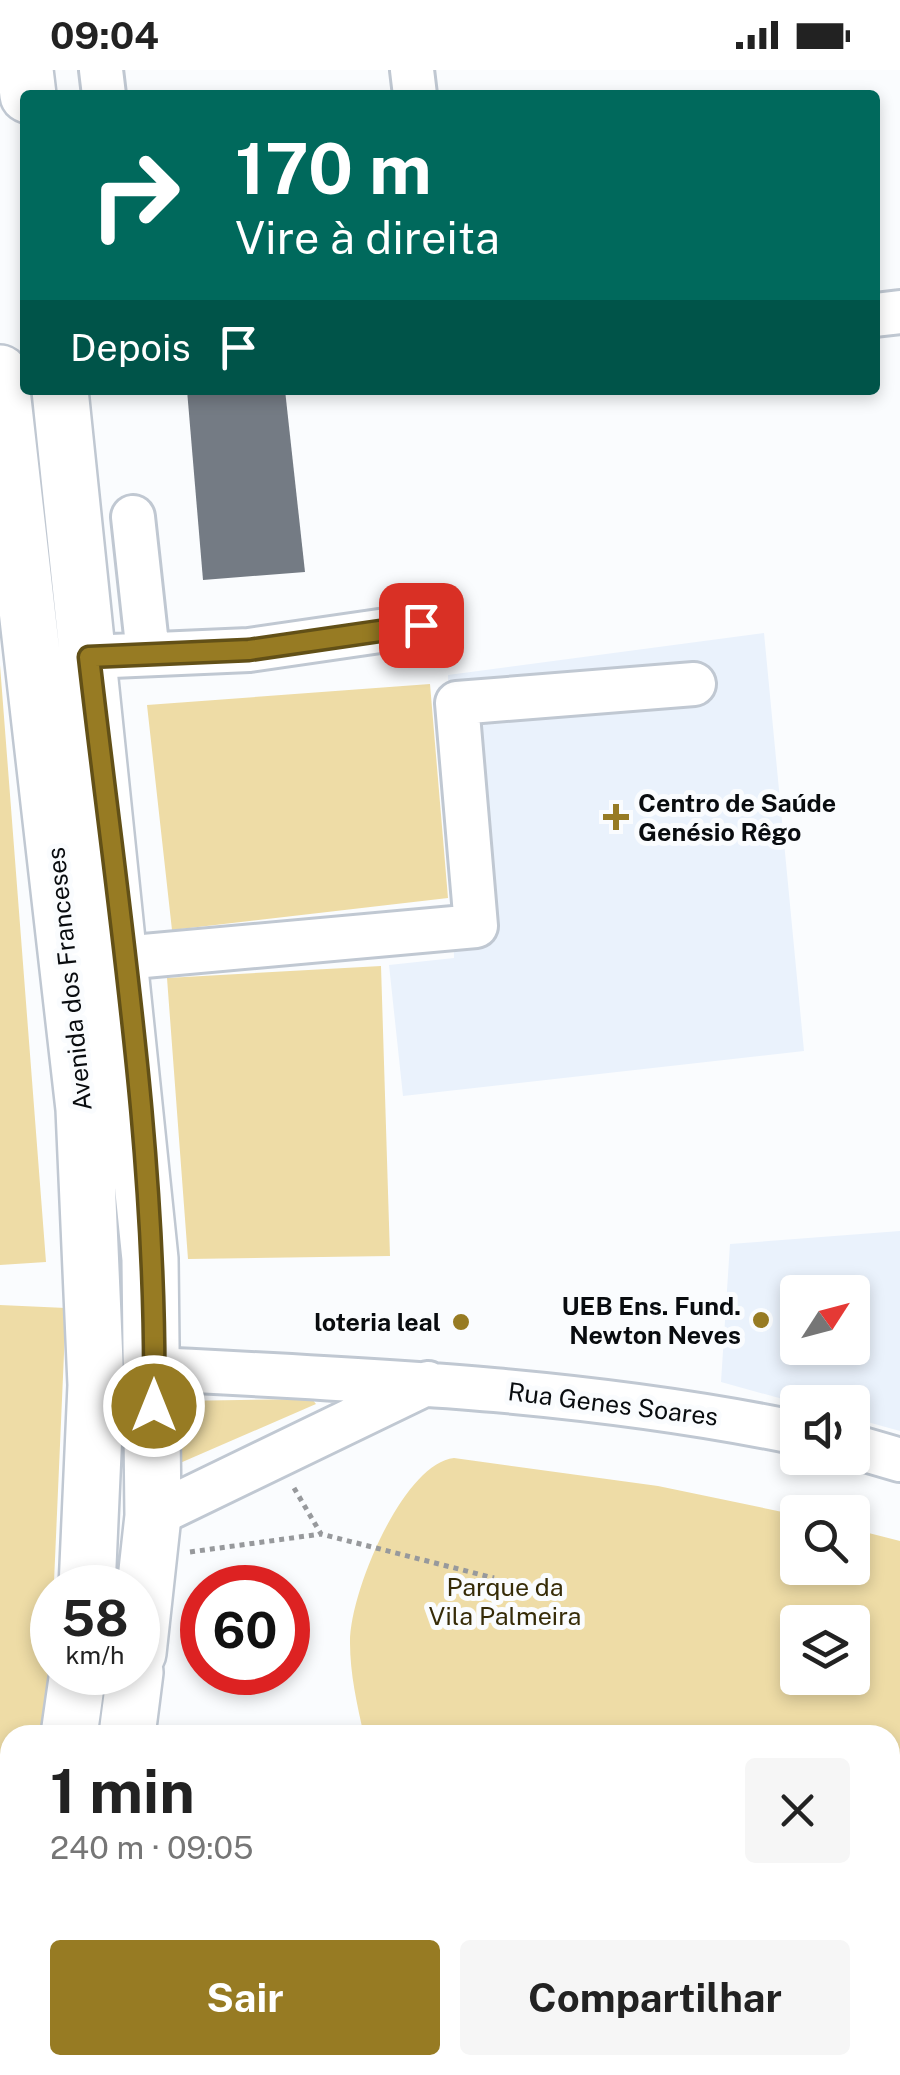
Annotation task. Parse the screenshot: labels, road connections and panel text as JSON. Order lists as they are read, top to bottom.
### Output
{
  "streets": {
    "main road": ["Avenida dos Franceses"],
    "street": ["Rua Genes Soares"]
  },
  "parks": ["Parque da Vila Palmeira"],
  "places": {
    "health": ["Centro de Saúde Genésio Rêgo"],
    "other": ["UEB Ens. Fund. Newton Neves", "loteria leal"]
  },
  "north": "top right",
  "page": {
    "status": "09:04",
    "turn": ["170 m", "Vire à direita"],
    "then": "Depois",
    "speed": "58 km/h",
    "limit": "60",
    "heading": ["1 min", "240 m · 09:05"],
    "buttons": ["Sair", "Compartilhar"]
  }
}
